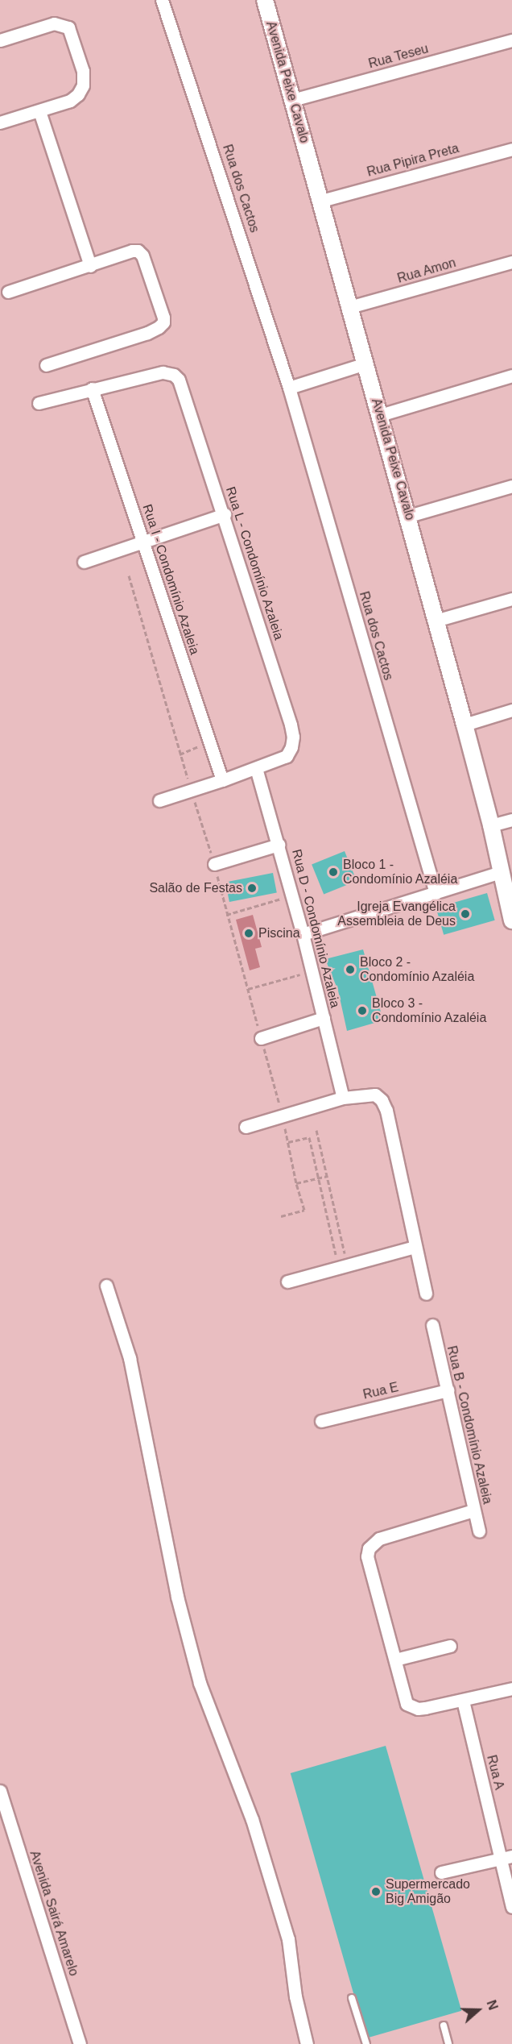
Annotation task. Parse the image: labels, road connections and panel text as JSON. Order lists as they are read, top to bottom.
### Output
{
  "streets": {
    "street": [
      "Rua Teseu",
      "Avenida Peixe Cavalo",
      "Rua Pipira Preta",
      "Rua dos Cactos",
      "Rua Amon",
      "Rua L - Condomínio Azaleia",
      "Rua I - Condomínio Azaleia",
      "Rua D - Condomínio Azaleia",
      "Rua E",
      "Rua B - Condomínio Azaleia",
      "Rua A",
      "Avenida Sairá Amarelo"
    ]
  },
  "crossings": [
    ["Rua Teseu", "Avenida Peixe Cavalo"],
    ["Avenida Peixe Cavalo", "Rua Pipira Preta"],
    ["Avenida Peixe Cavalo", "Rua Amon"],
    ["Rua L - Condomínio Azaleia", "Rua I - Condomínio Azaleia"],
    ["Rua L - Condomínio Azaleia", "Rua D - Condomínio Azaleia"],
    ["Rua E", "Rua B - Condomínio Azaleia"]
  ],
  "places": [
    "Bloco 1 - Condomínio Azaléia",
    "Salão de Festas",
    "Igreja Evangélica Assembleia de Deus",
    "Piscina",
    "Bloco 2 - Condomínio Azaléia",
    "Bloco 3 - Condomínio Azaléia",
    "Supermercado Big Amigão"
  ],
  "north": "right"
}
